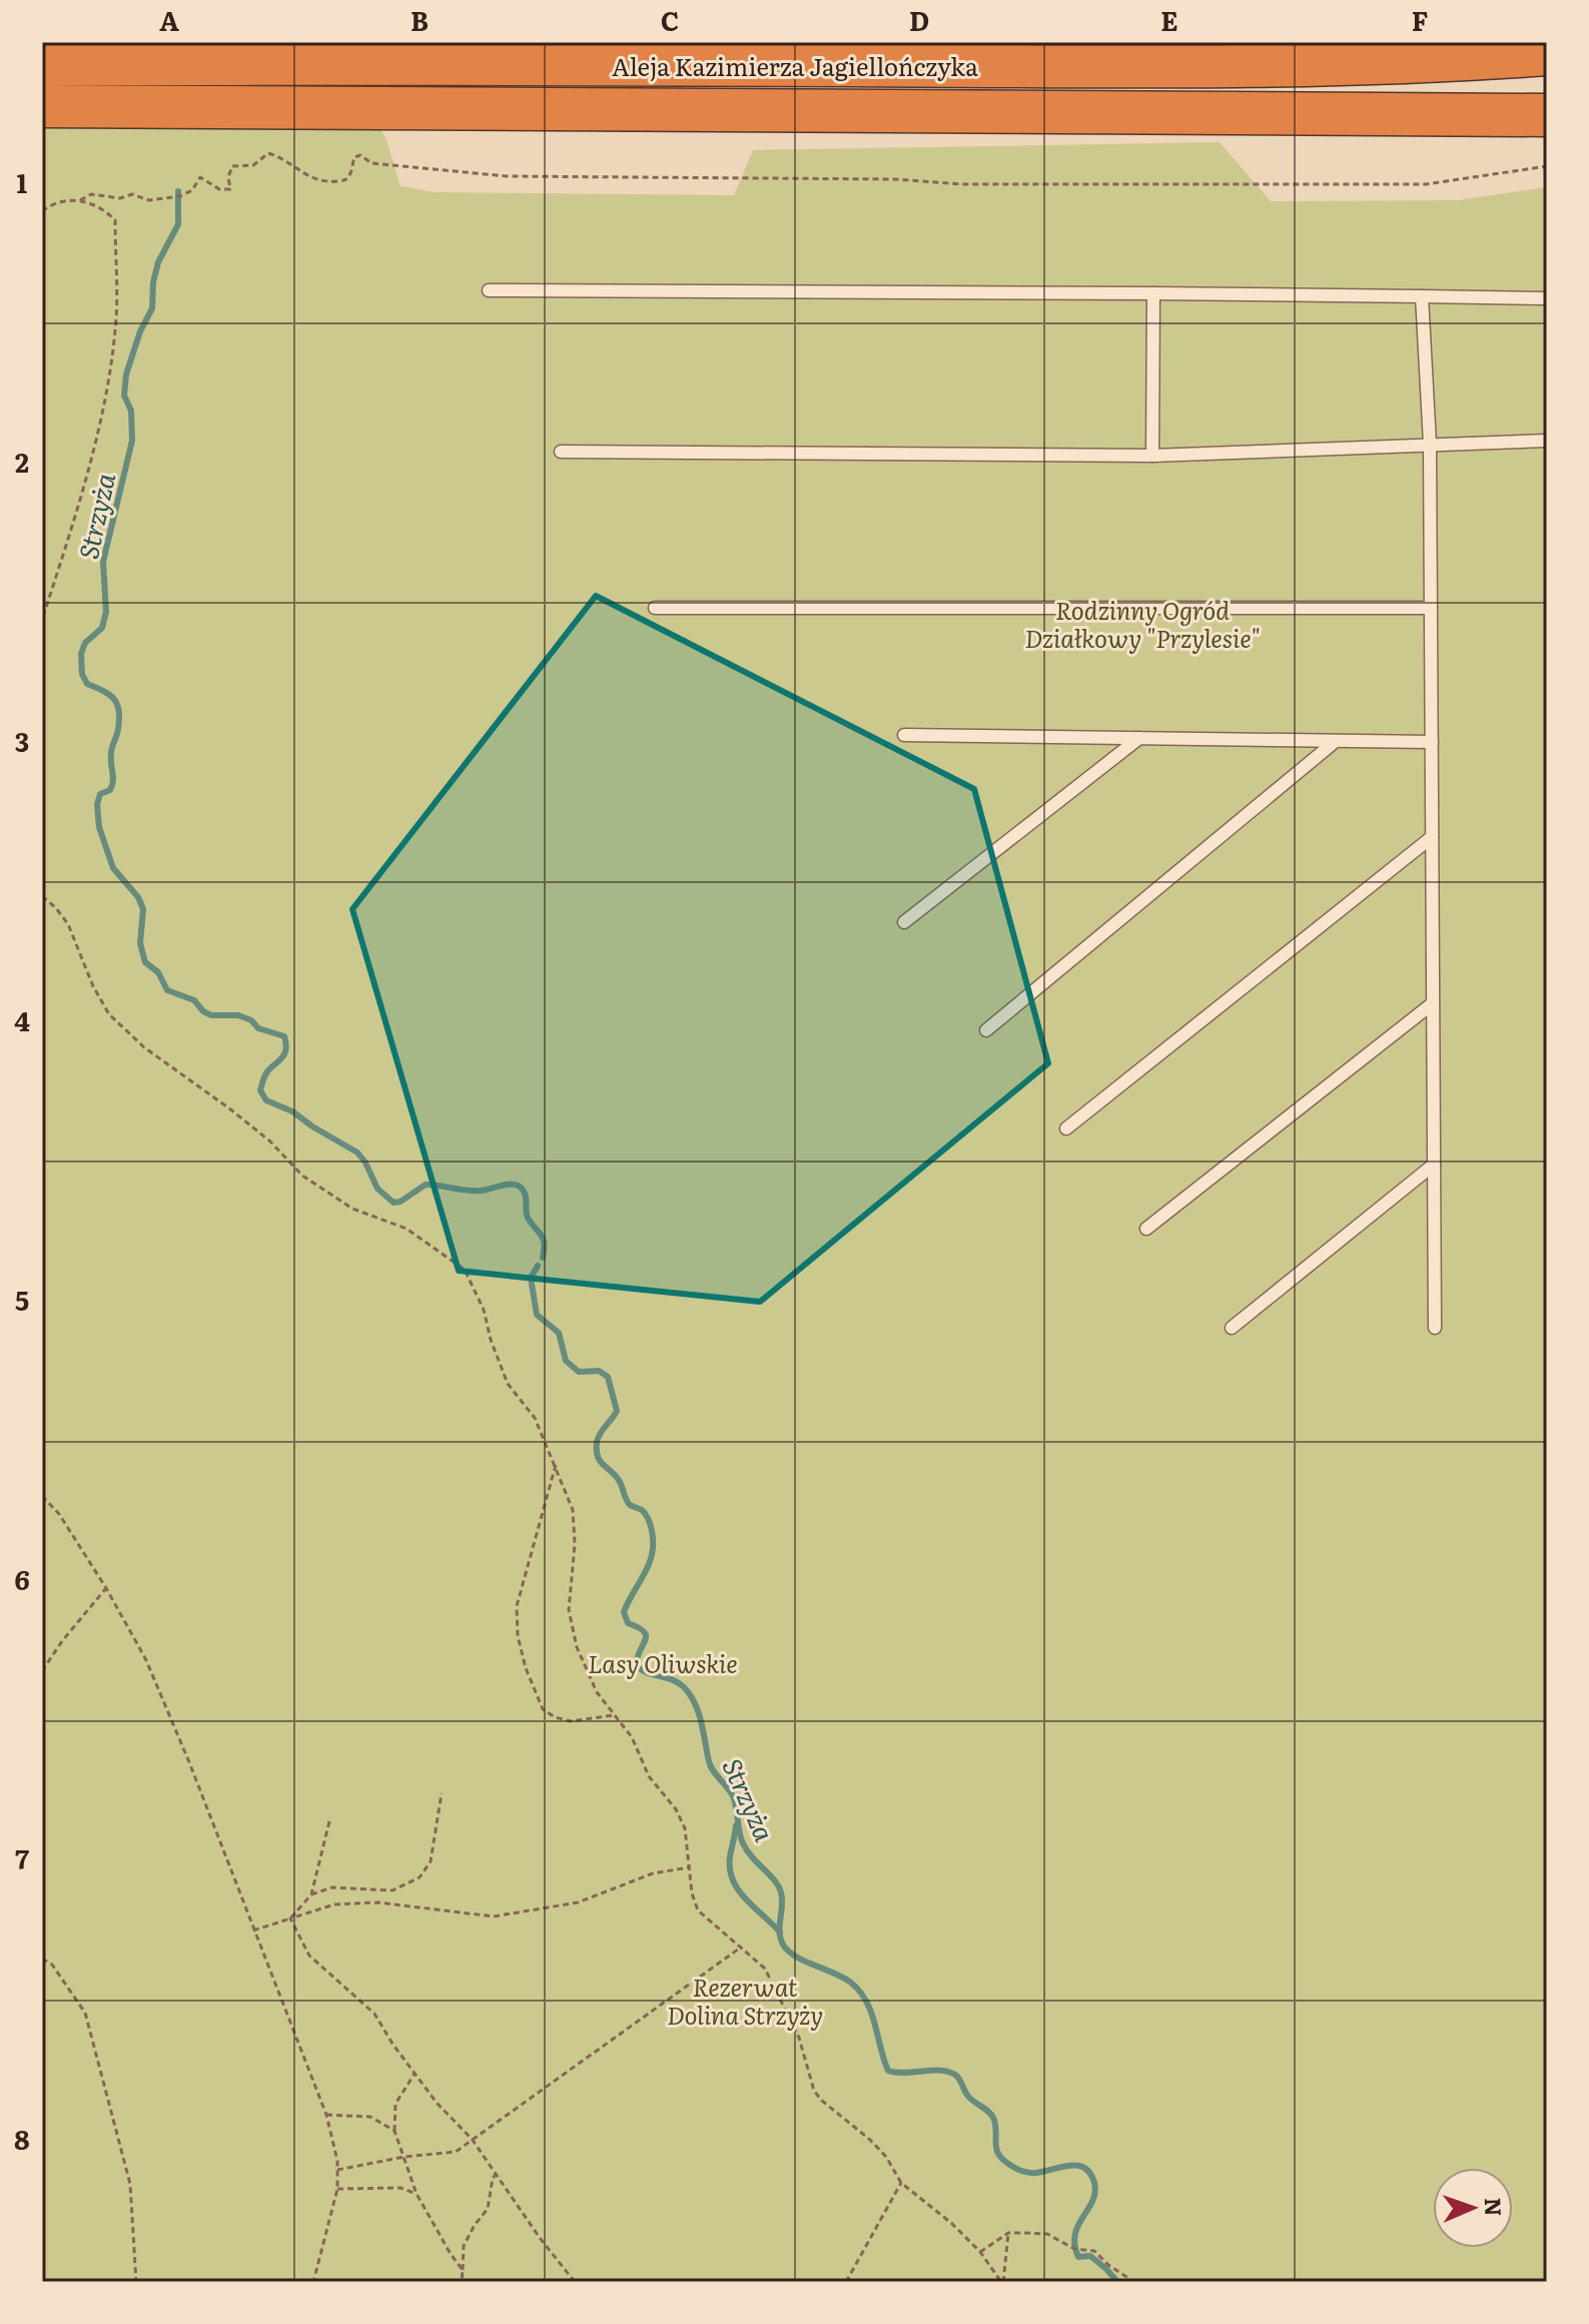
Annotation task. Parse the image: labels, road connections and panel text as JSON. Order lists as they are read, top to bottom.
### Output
{
  "streets": {
    "highway": ["Aleja Kazimierza Jagiellończyka"]
  },
  "water": ["Strzyża"],
  "parks": ["Rodzinny Ogród Działkowy \"Przylesie\"", "Lasy Oliwskie", "Rezerwat Dolina Strzyży"],
  "north": "right",
  "grid": {
    "columns": [
      "A",
      "B",
      "C",
      "D",
      "E",
      "F"
    ],
    "rows": [
      "1",
      "2",
      "3",
      "4",
      "5",
      "6",
      "7",
      "8"
    ]
  }
}
